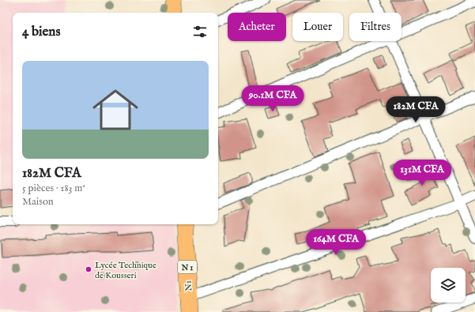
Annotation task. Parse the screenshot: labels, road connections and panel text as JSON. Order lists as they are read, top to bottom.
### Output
{
  "streets": {
    "highway": ["N 1", "N1"]
  },
  "places": ["Lycée Technique de Kousseri"],
  "page": {
    "chip": ["Acheter", "Louer", "Filtres"],
    "heading": "4 biens",
    "list": [
      {
        "name": "182M CFA",
        "note": "5 pièces · 183 m² · Maison"
      }
    ],
    "price": [
      "90.1M CFA",
      "182M CFA",
      "131M CFA",
      "164M CFA"
    ]
  }
}
